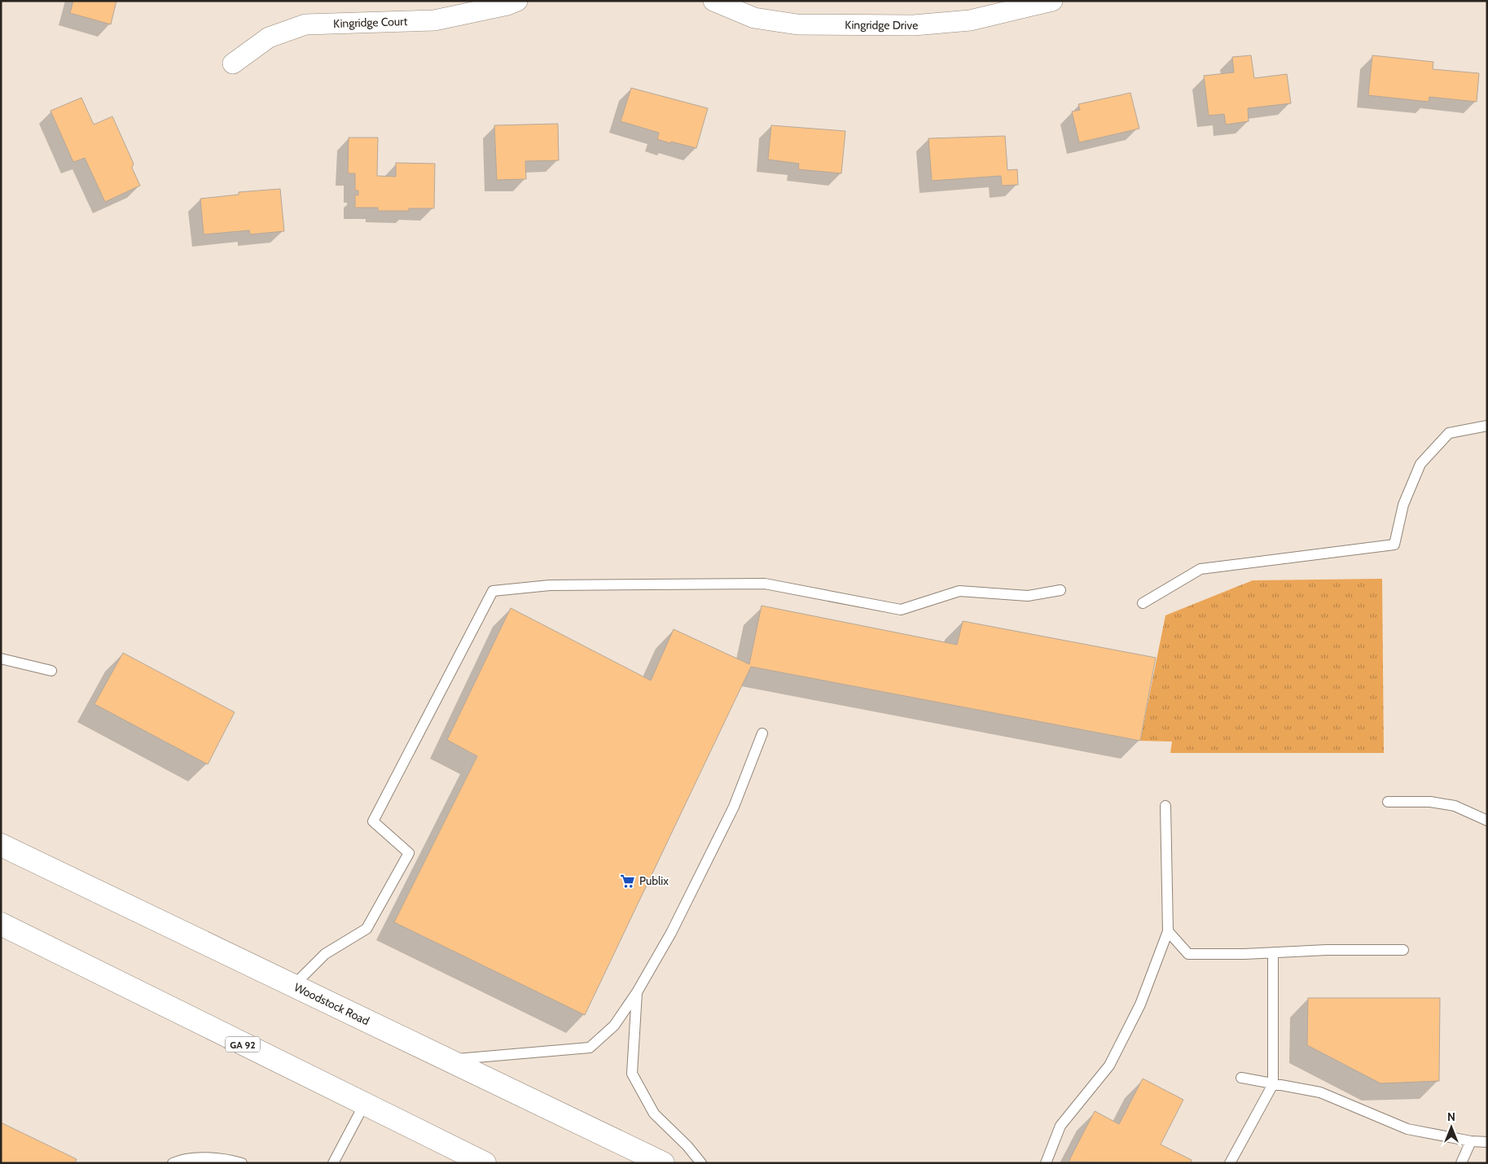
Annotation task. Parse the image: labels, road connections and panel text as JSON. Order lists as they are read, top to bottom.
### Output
{
  "streets": {
    "main road": ["Woodstock Road", "GA 92"],
    "street": ["Kingridge Court", "Kingridge Drive"]
  },
  "places": {
    "supermarket": ["Publix"]
  },
  "north": "top"
}
